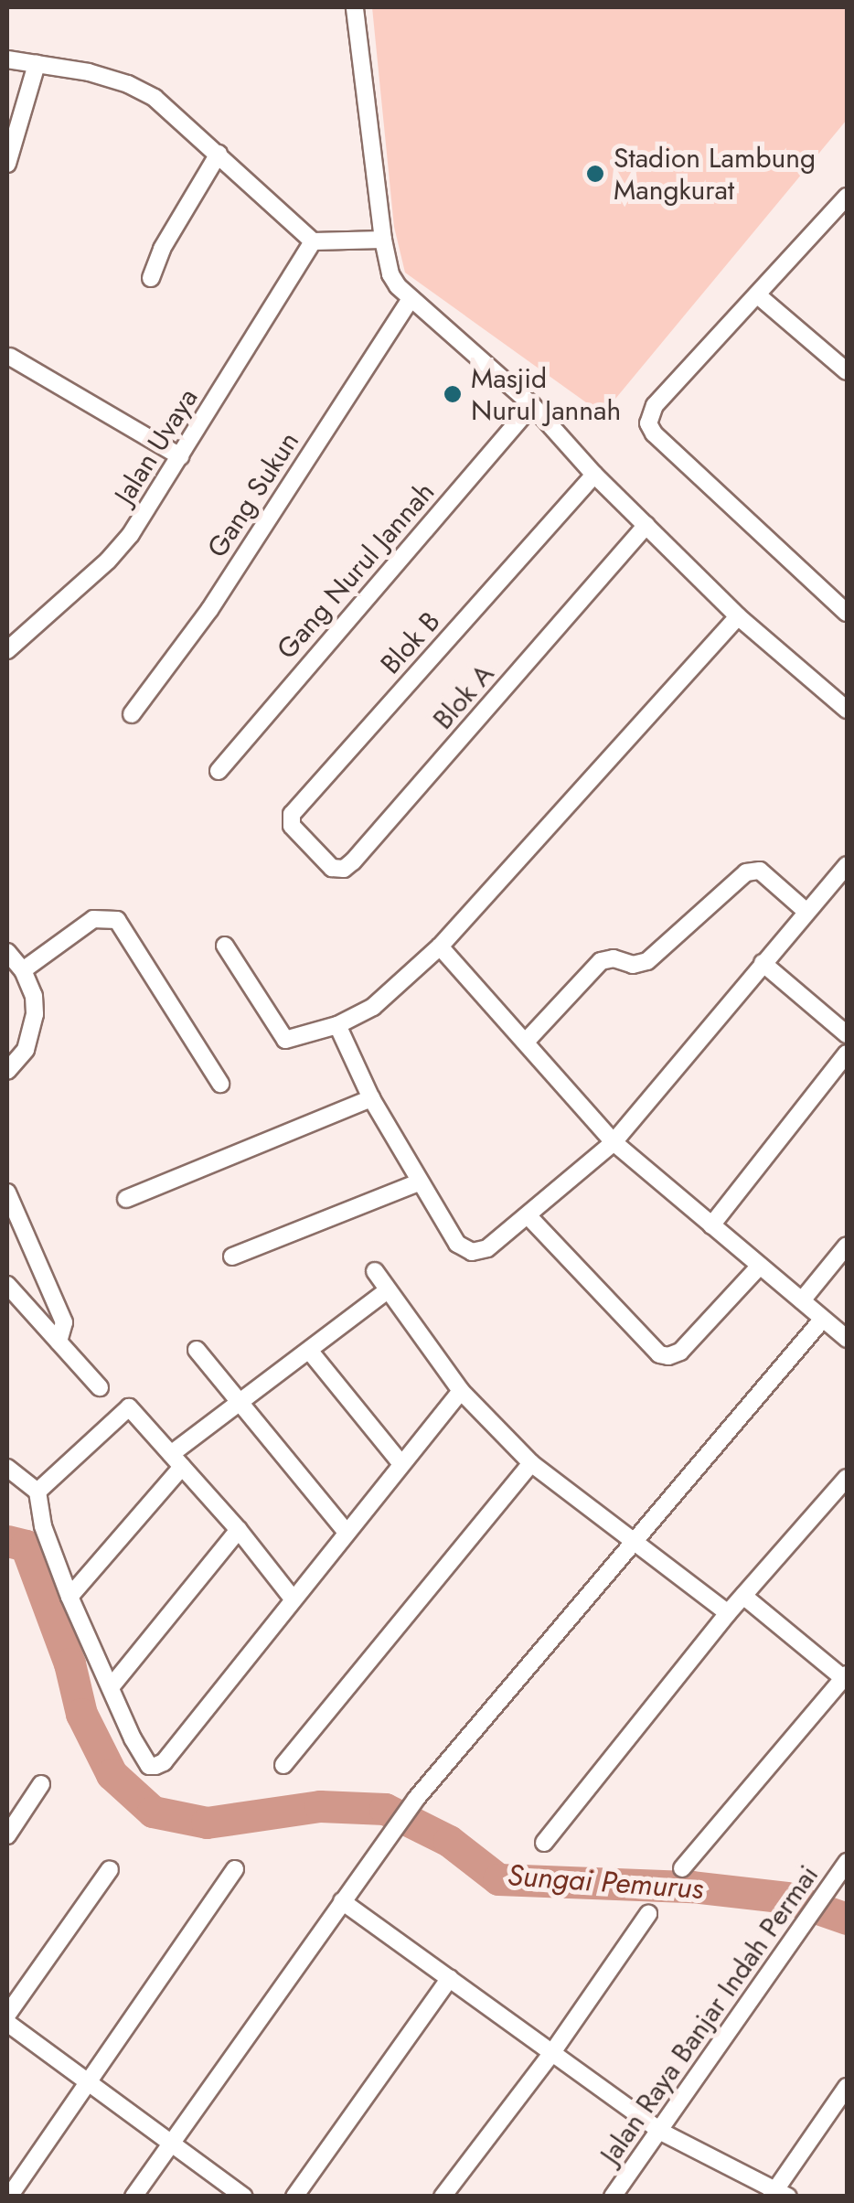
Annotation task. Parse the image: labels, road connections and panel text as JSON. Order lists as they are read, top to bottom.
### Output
{
  "streets": {
    "street": [
      "Jalan Uvaya",
      "Gang Sukun",
      "Gang Nurul Jannah",
      "Blok B",
      "Blok A",
      "Jalan Raya Banjar Indah Permai"
    ]
  },
  "crossings": [
    ["Blok B", "Blok A"]
  ],
  "water": ["Sungai Pemurus"],
  "places": ["Stadion Lambung Mangkurat", "Masjid Nurul Jannah"]
}
